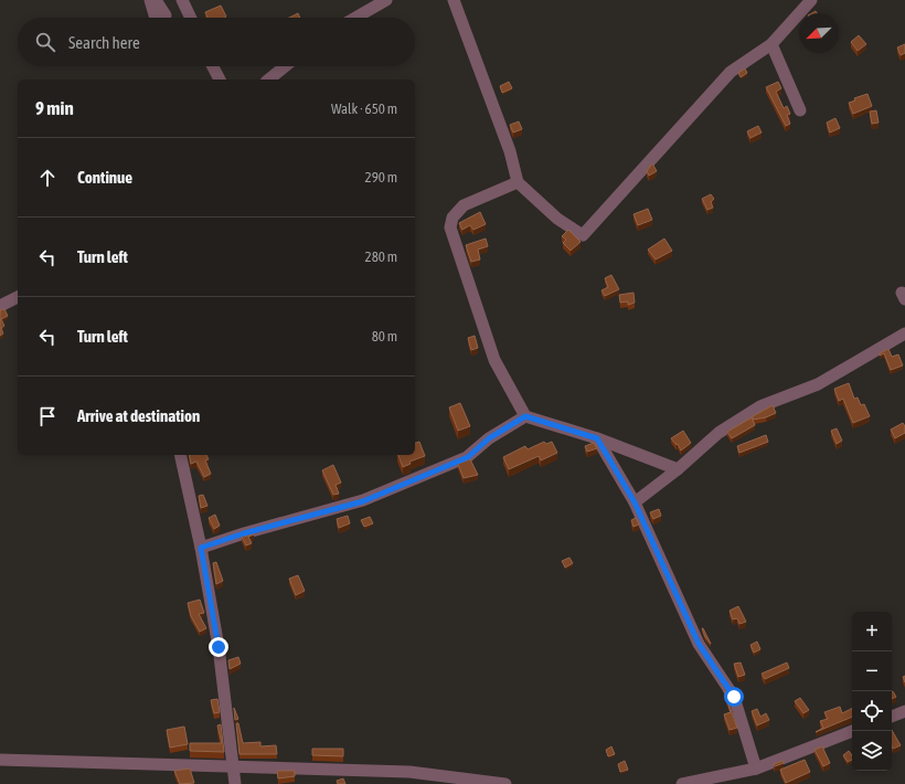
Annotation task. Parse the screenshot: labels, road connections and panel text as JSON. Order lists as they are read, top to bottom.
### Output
{
  "north": "bottom left",
  "page": {
    "search": "Search here",
    "heading": ["9 min", "Walk · 650 m"],
    "list": [
      ["Continue", "290 m"],
      ["Turn left", "280 m"],
      ["Turn left", "80 m"],
      "Arrive at destination"
    ],
    "map_buttons": ["+", "−"]
  }
}
